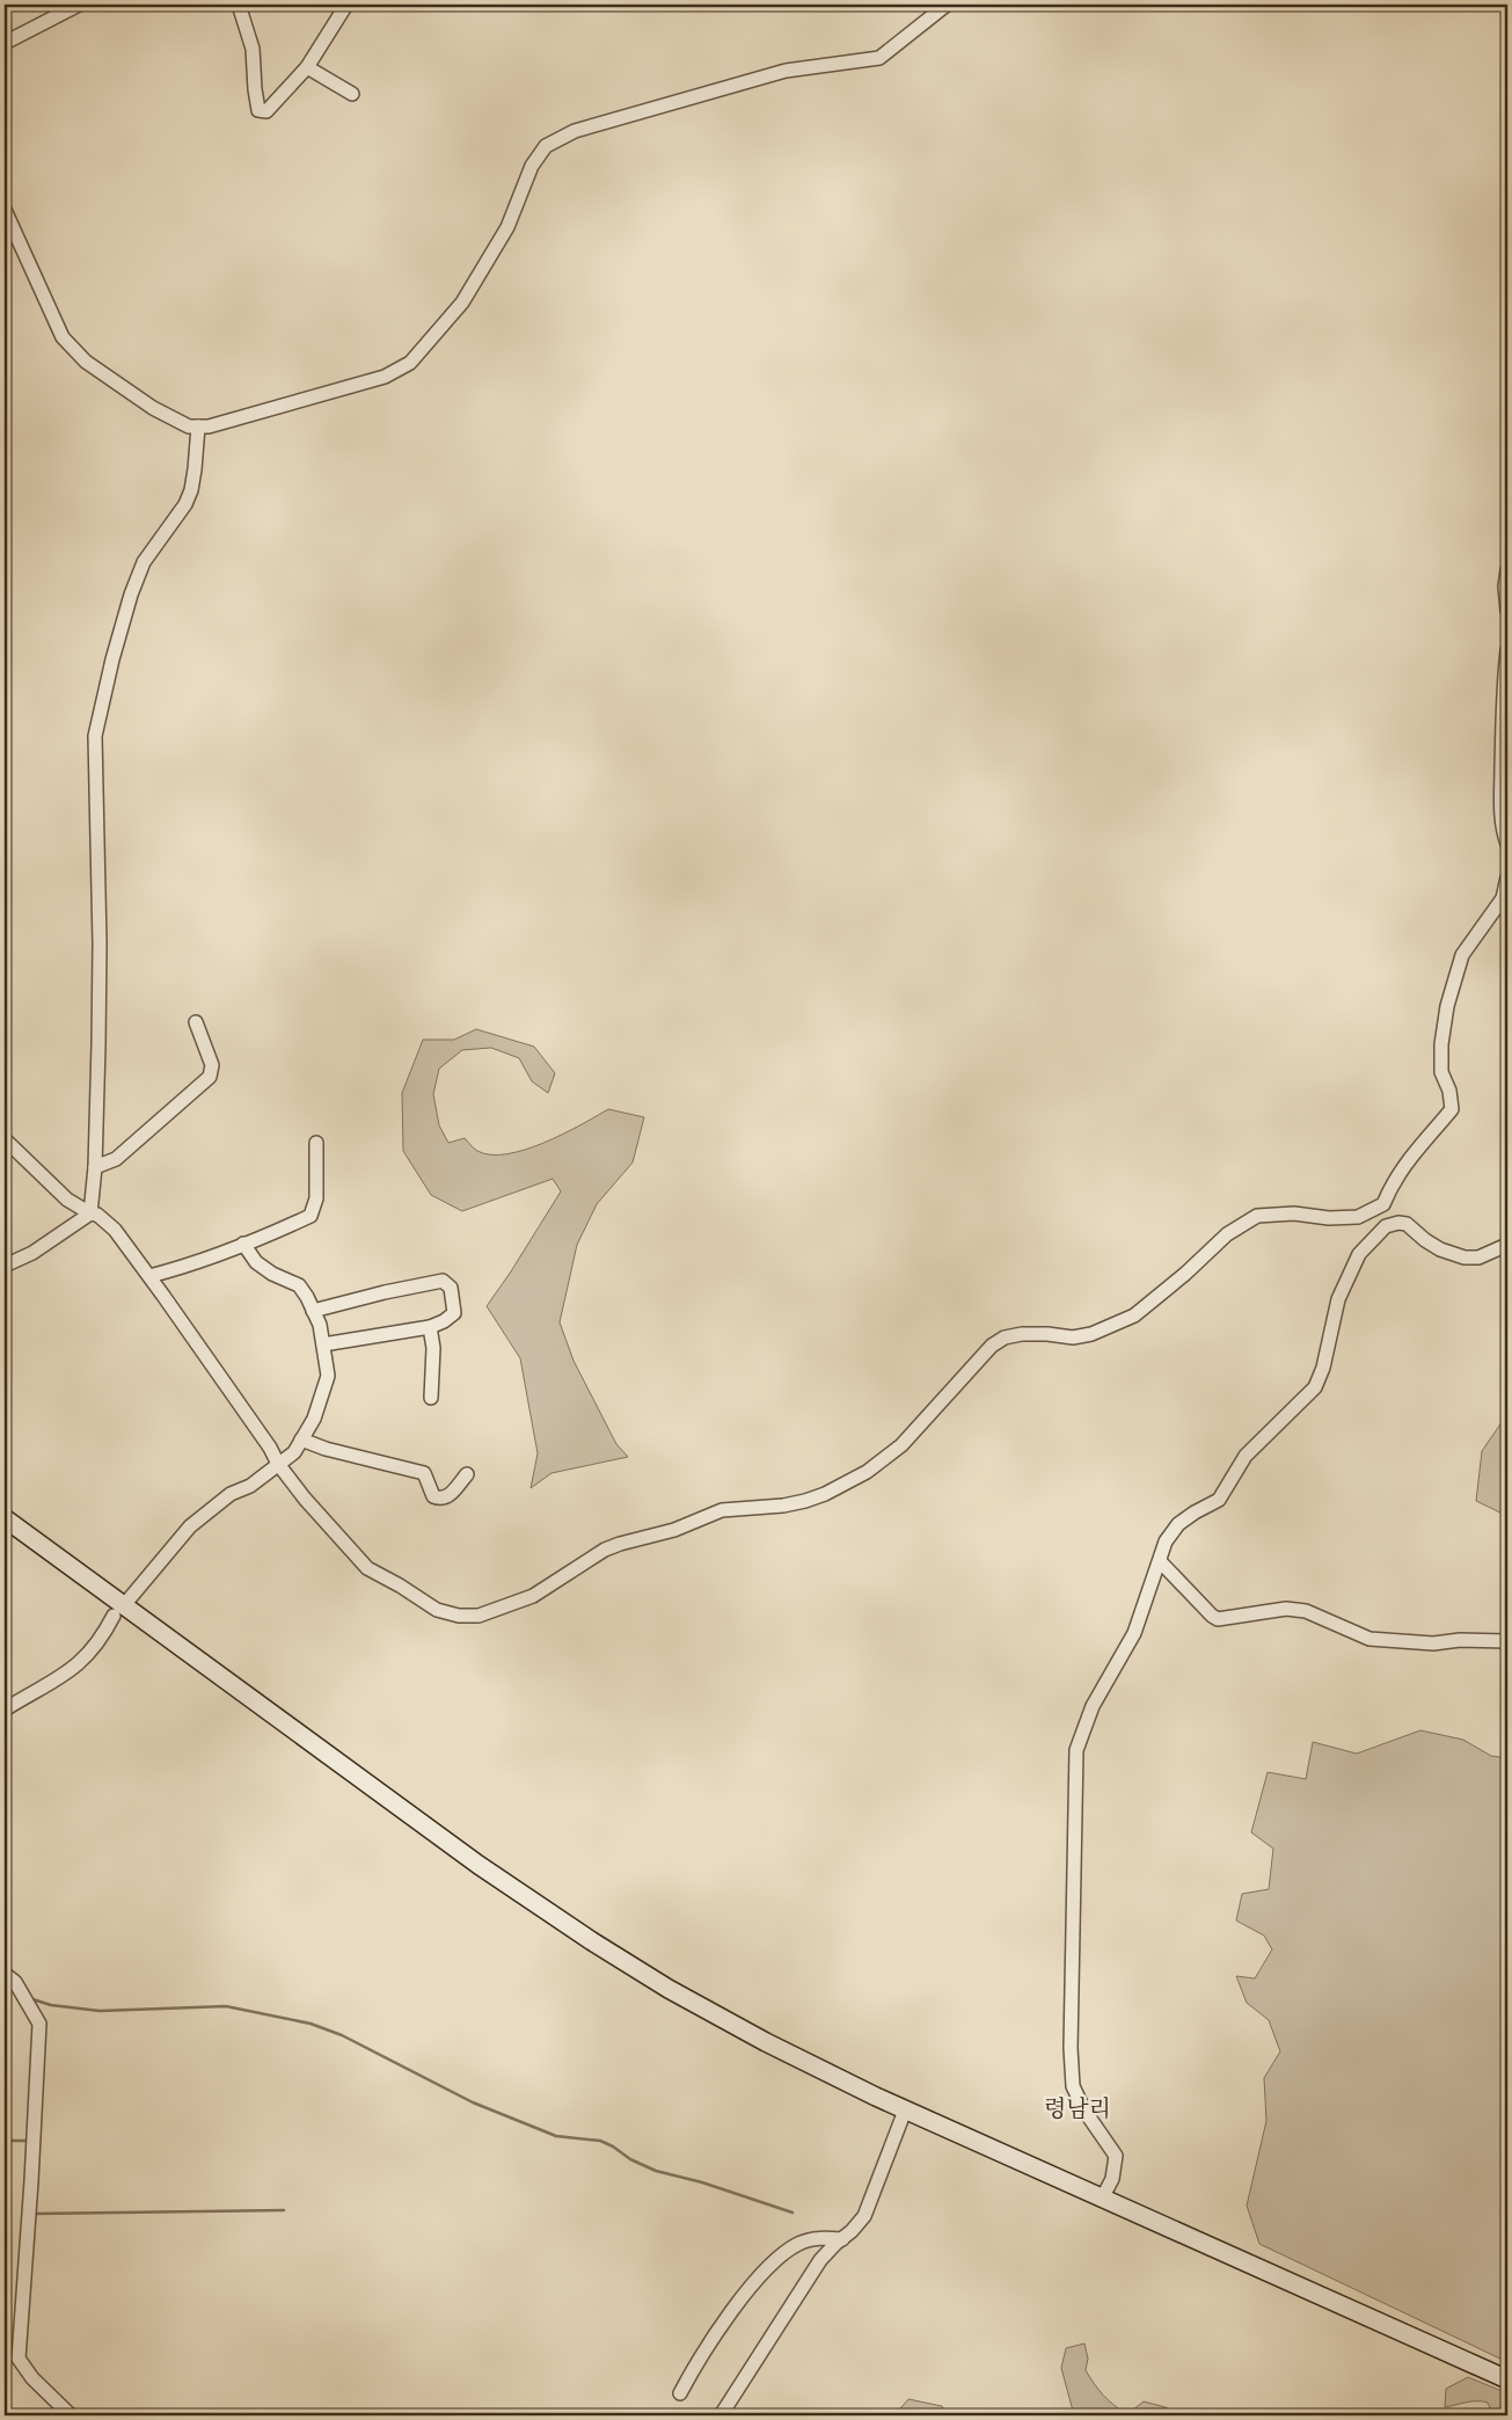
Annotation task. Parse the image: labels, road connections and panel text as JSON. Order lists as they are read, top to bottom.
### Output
{
  "districts": ["령남리"]
}
